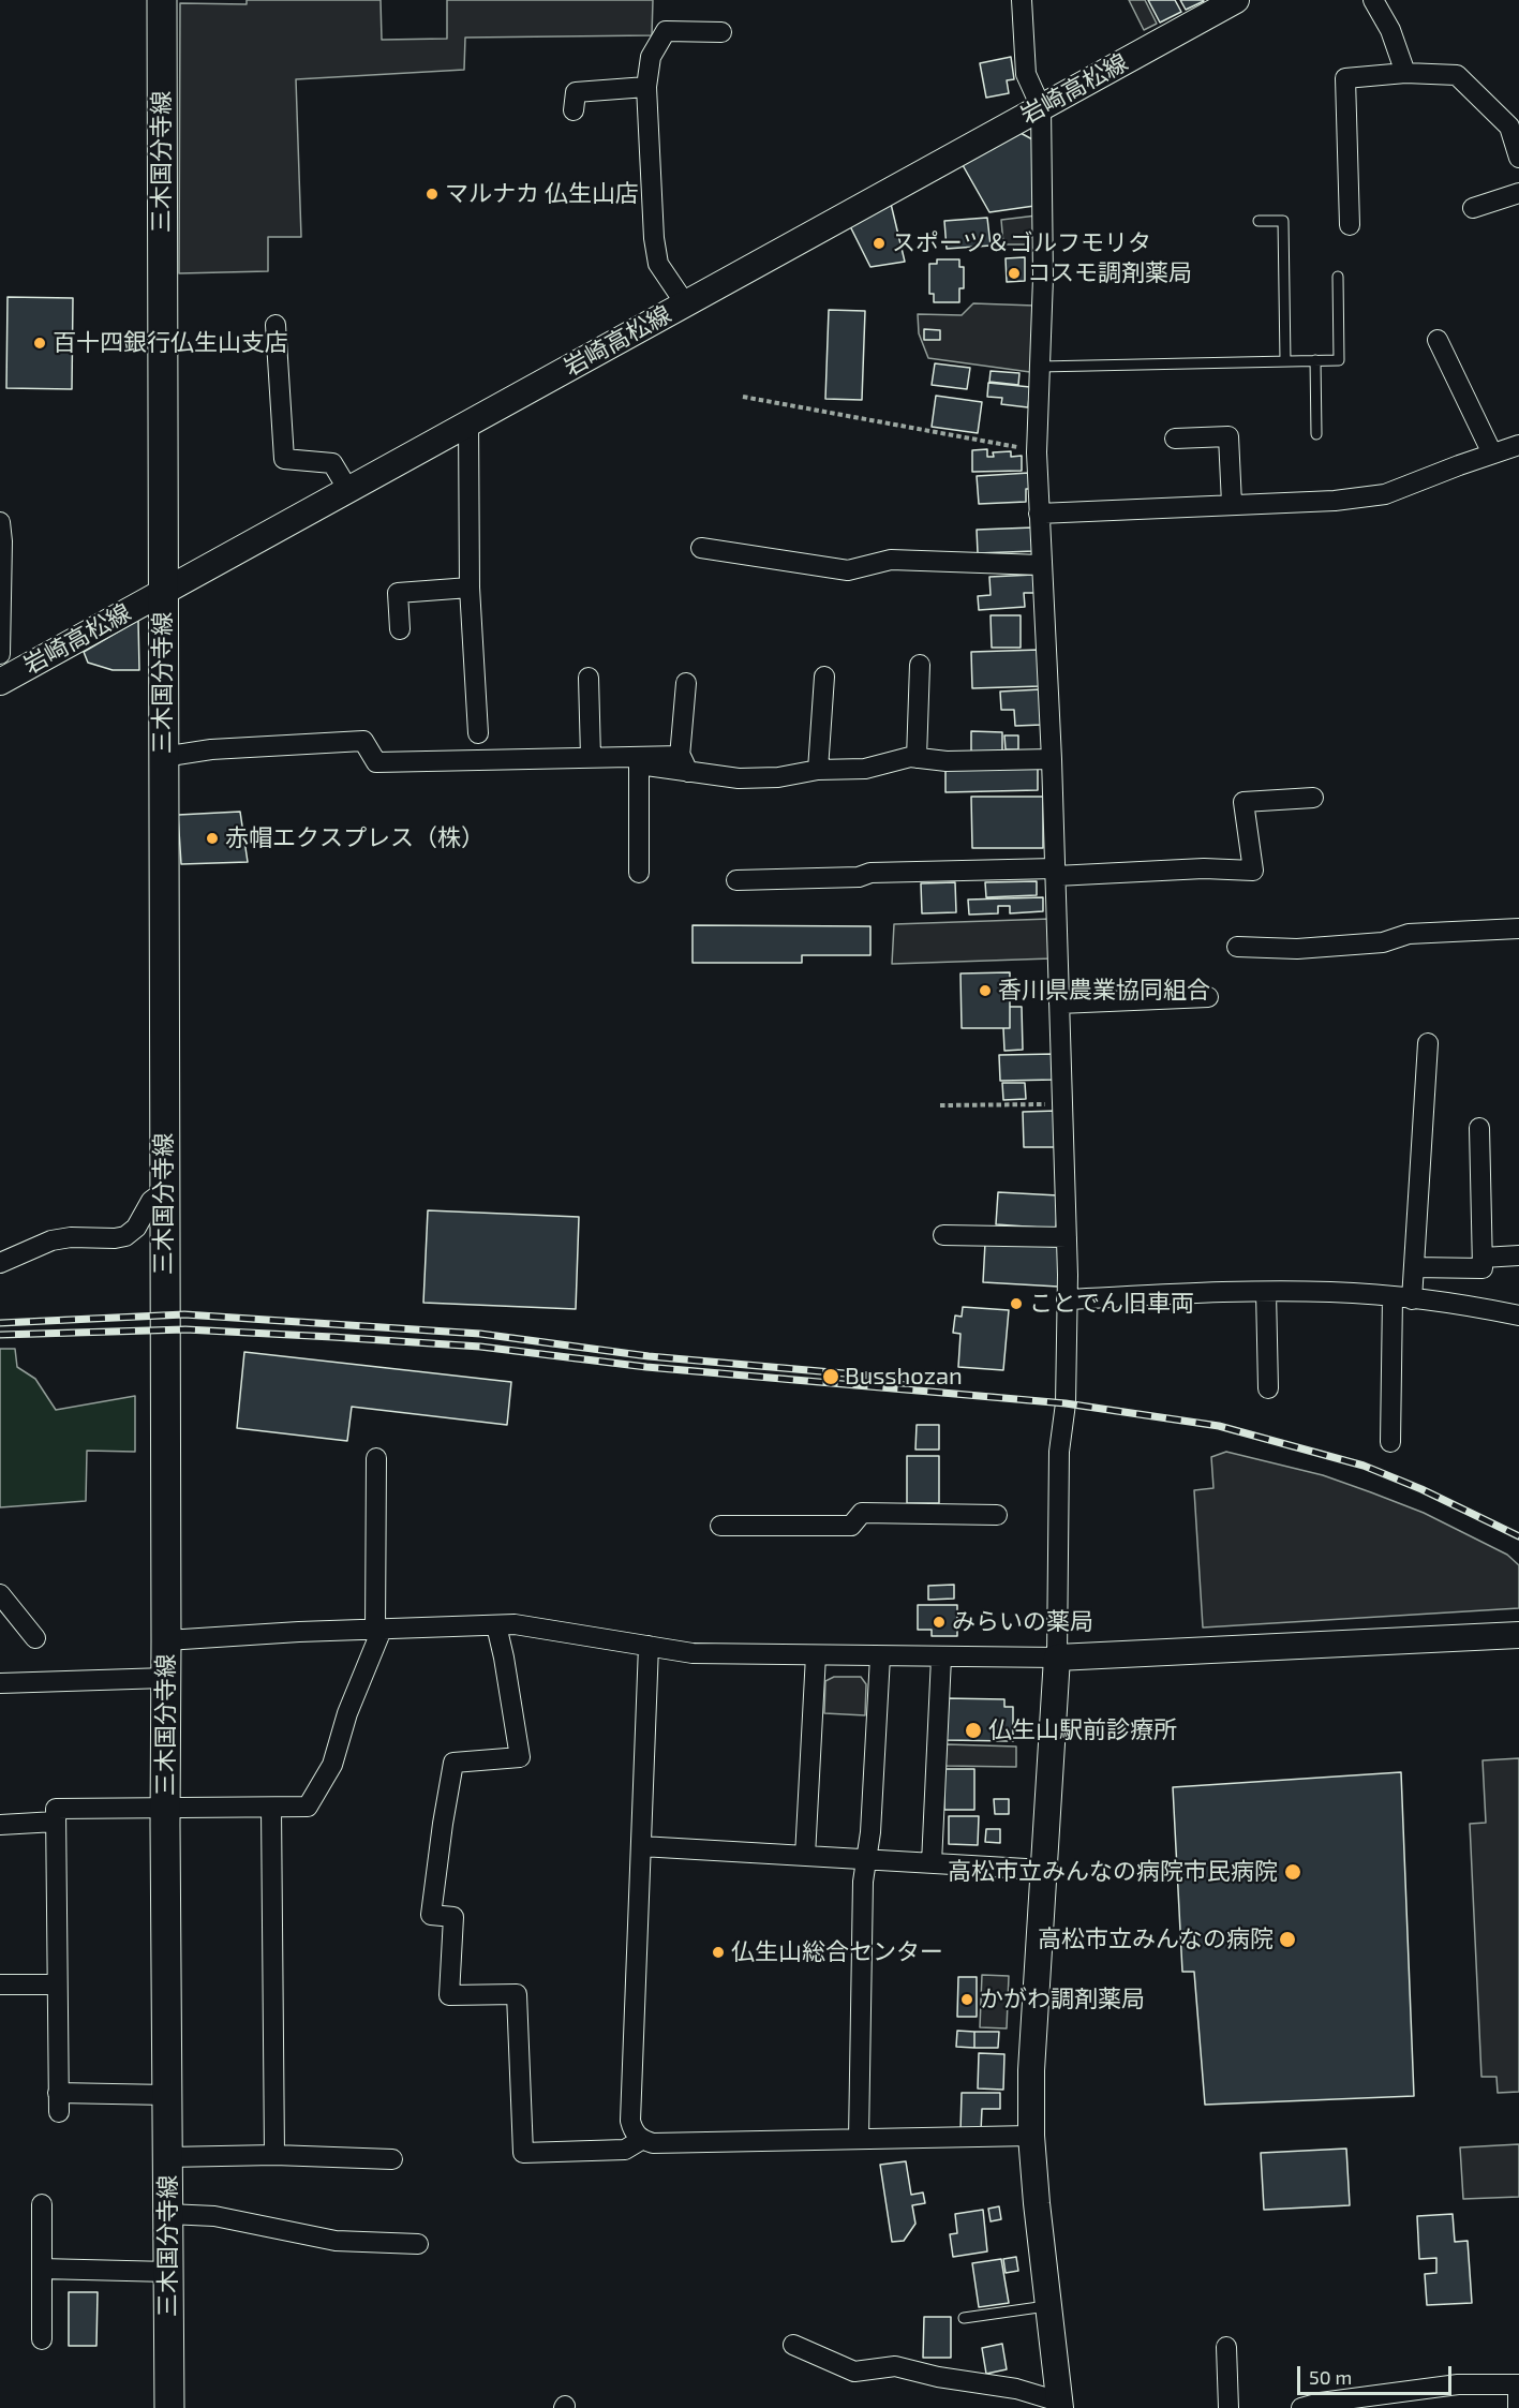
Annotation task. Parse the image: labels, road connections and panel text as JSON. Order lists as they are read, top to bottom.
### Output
{
  "streets": {
    "main road": ["岩崎高松線", "三木国分寺線"]
  },
  "crossings": [
    ["岩崎高松線", "三木国分寺線"]
  ],
  "places": [
    "マルナカ 仏生山店",
    "スポーツ＆ゴルフモリタ",
    "コスモ調剤薬局",
    "百十四銀行仏生山支店",
    "赤帽エクスプレス（株）",
    "香川県農業協同組合",
    "ことでん旧車両",
    "Busshozan",
    "みらいの薬局",
    "仏生山駅前診療所",
    "高松市立みんなの病院市民病院",
    "高松市立みんなの病院",
    "仏生山総合センター",
    "かがわ調剤薬局"
  ],
  "scale_bar": "50 m"
}
